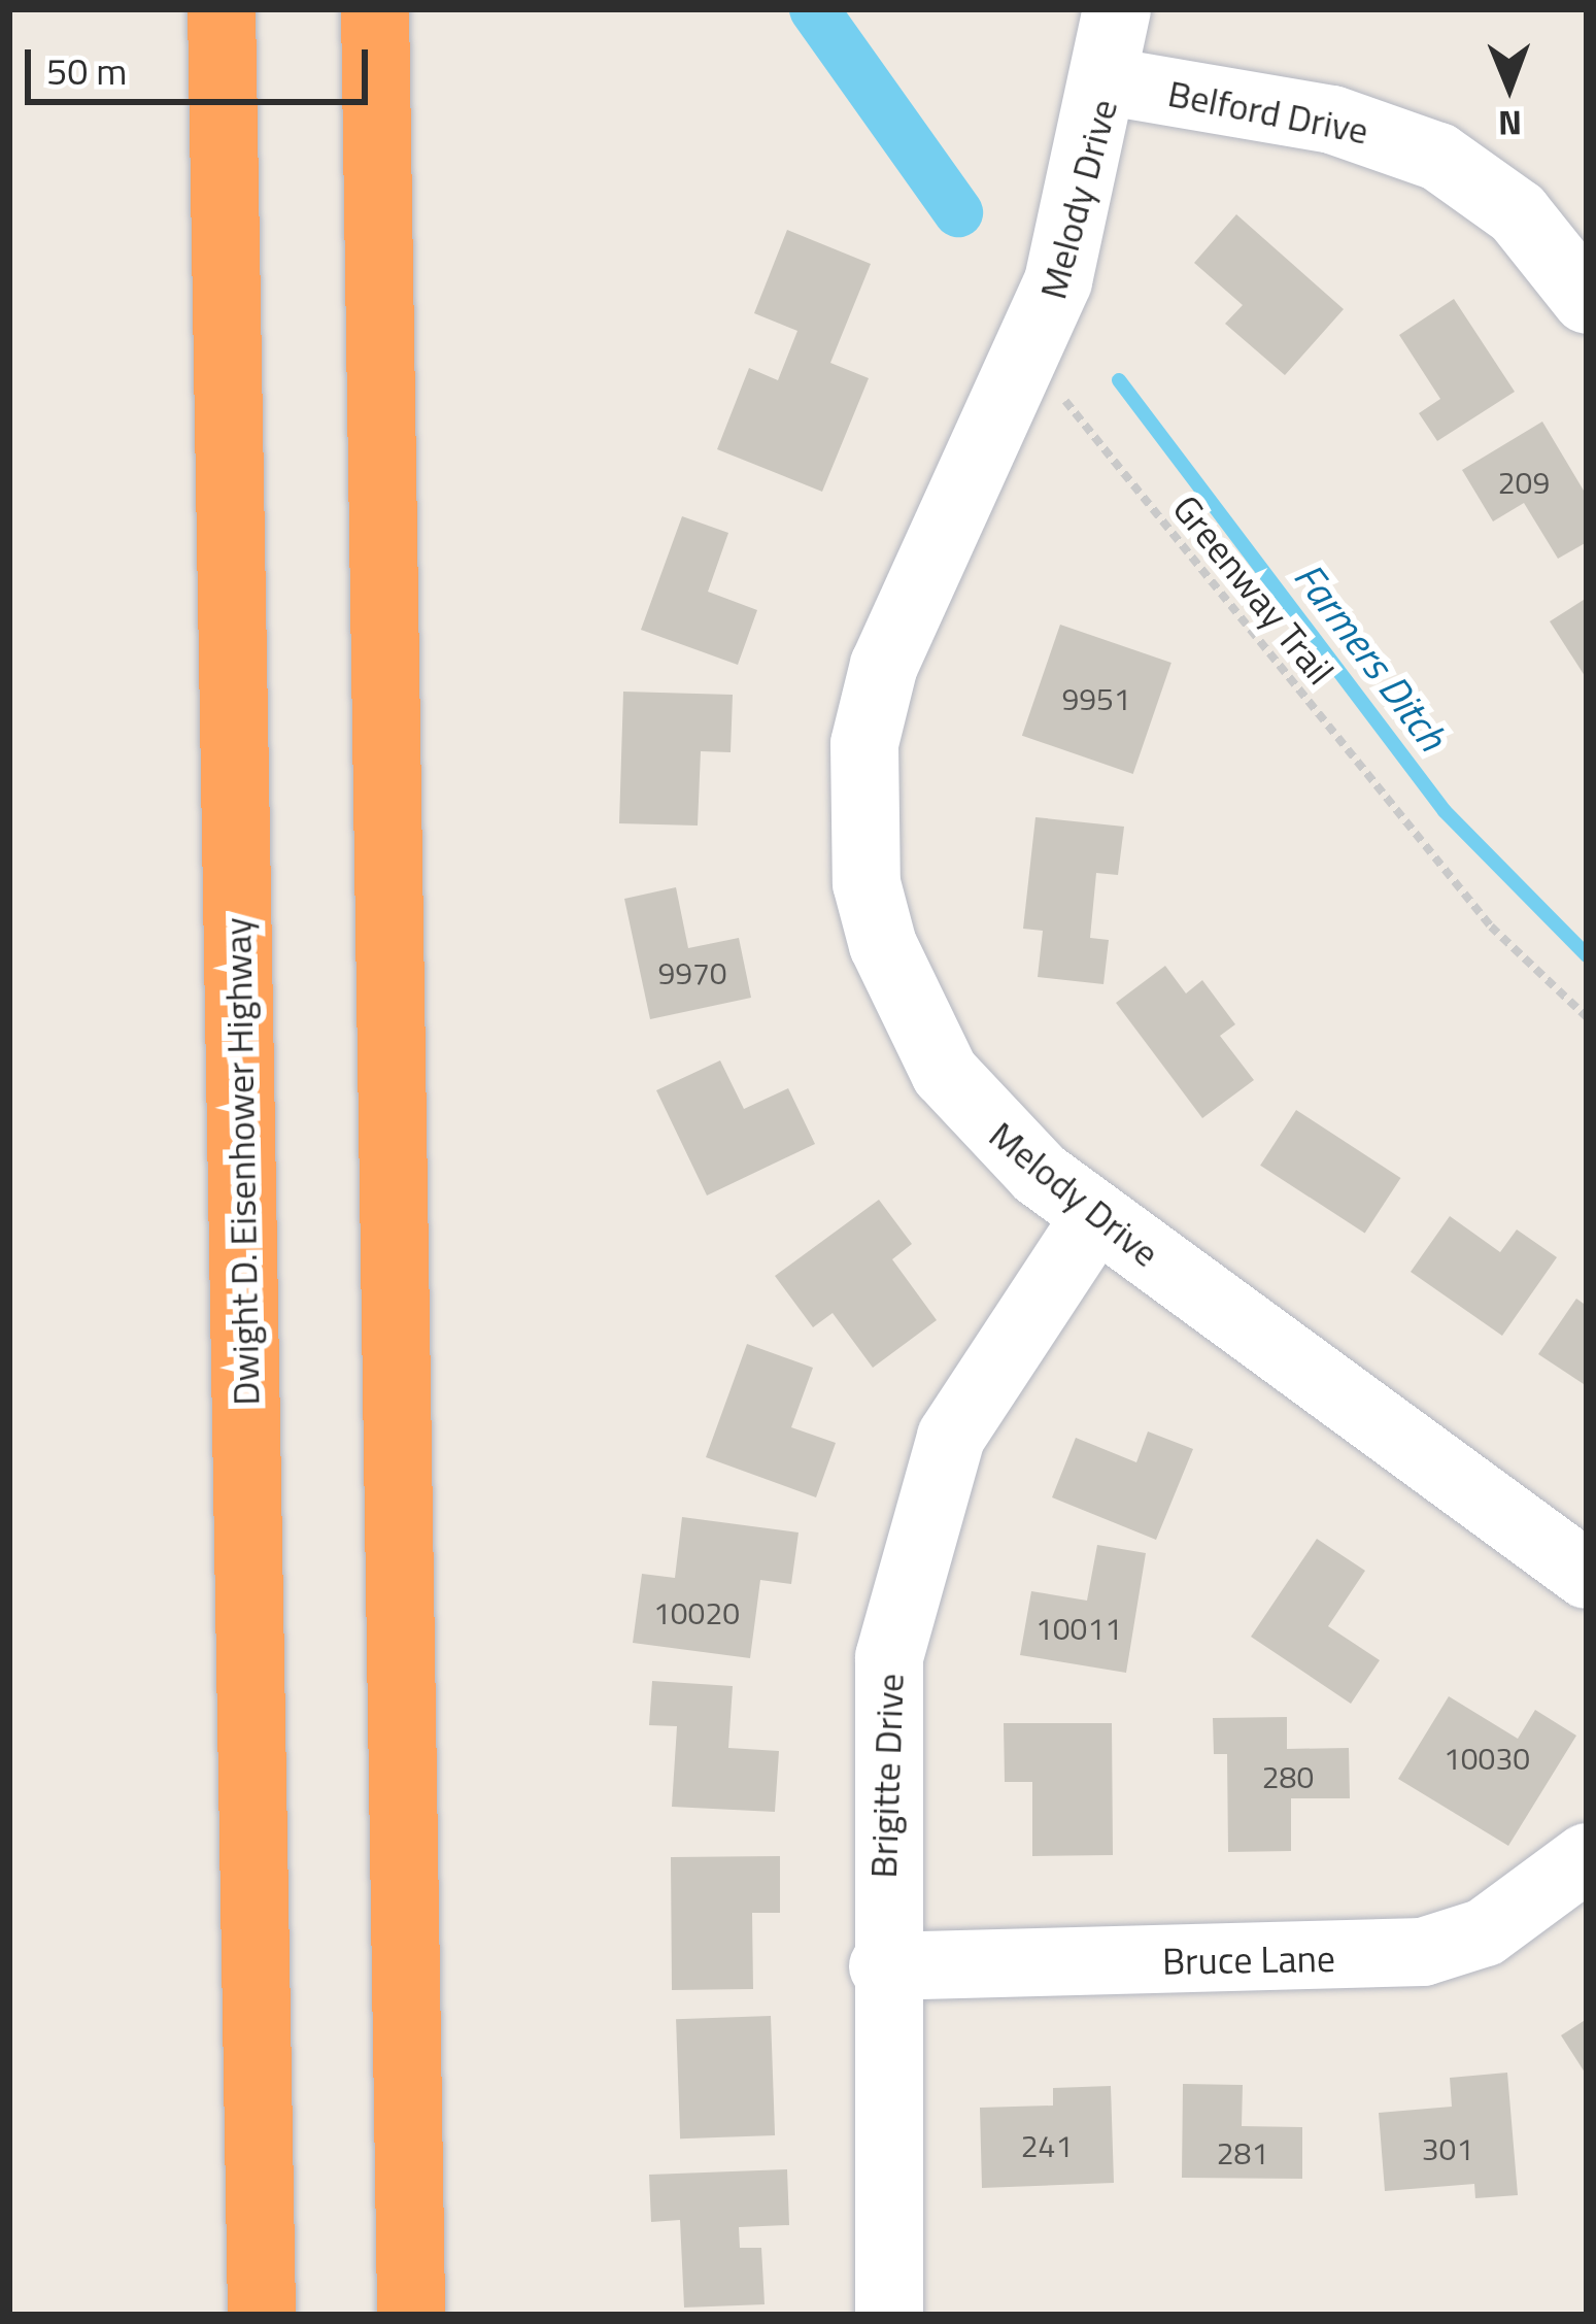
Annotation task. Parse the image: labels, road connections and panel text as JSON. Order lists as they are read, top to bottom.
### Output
{
  "streets": {
    "highway": ["Dwight D. Eisenhower Highway"],
    "street": [
      "Belford Drive",
      "Melody Drive",
      "Brigitte Drive",
      "Bruce Lane"
    ],
    "path": ["Greenway Trail"]
  },
  "crossings": [
    ["Belford Drive", "Melody Drive"],
    ["Melody Drive", "Greenway Trail"],
    ["Melody Drive", "Brigitte Drive"],
    ["Brigitte Drive", "Bruce Lane"]
  ],
  "water": ["Farmers Ditch"],
  "house_numbers": [
    "209",
    "9951",
    "9970",
    "10020",
    "10011",
    "10030",
    "280",
    "241",
    "301",
    "281"
  ],
  "scale_bar": "50 m",
  "north": "bottom"
}
